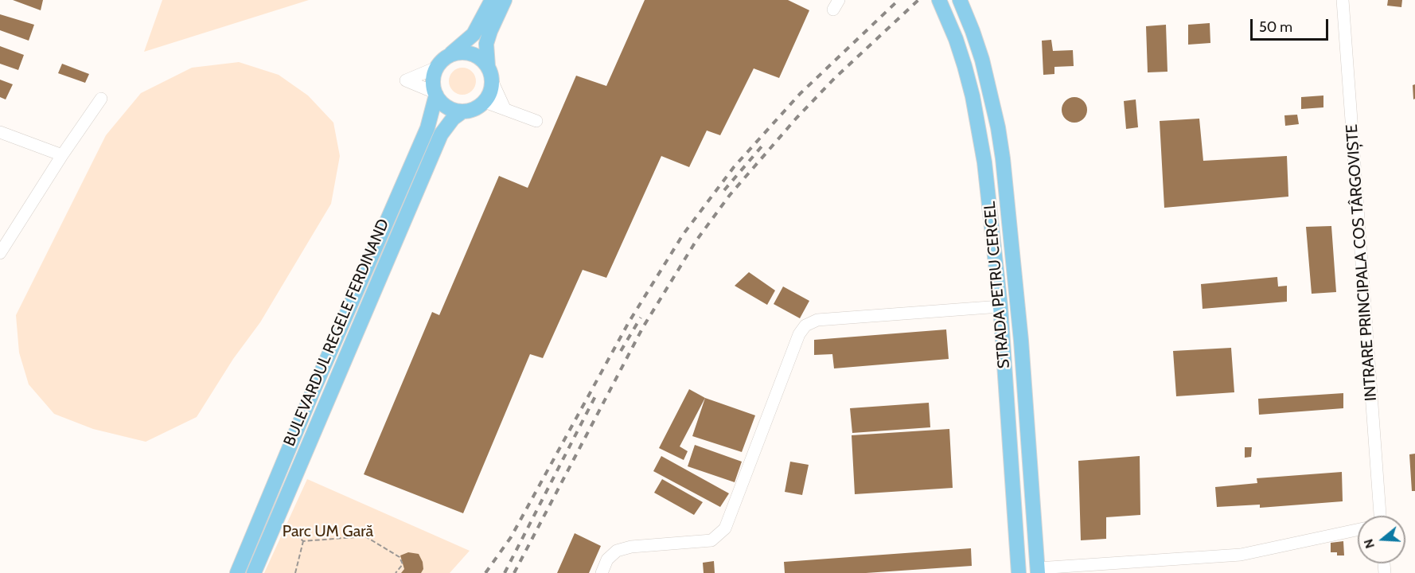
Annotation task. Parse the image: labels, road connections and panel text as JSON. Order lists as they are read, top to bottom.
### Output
{
  "streets": {
    "main road": ["STRADA PETRU CERCEL", "BULEVARDUL REGELE FERDINAND"],
    "lane": ["INTRARE PRINCIPALA COS TÂRGOVIȘTE"]
  },
  "parks": ["Parc UM Gară"],
  "scale_bar": "50 m",
  "north": "left"
}
